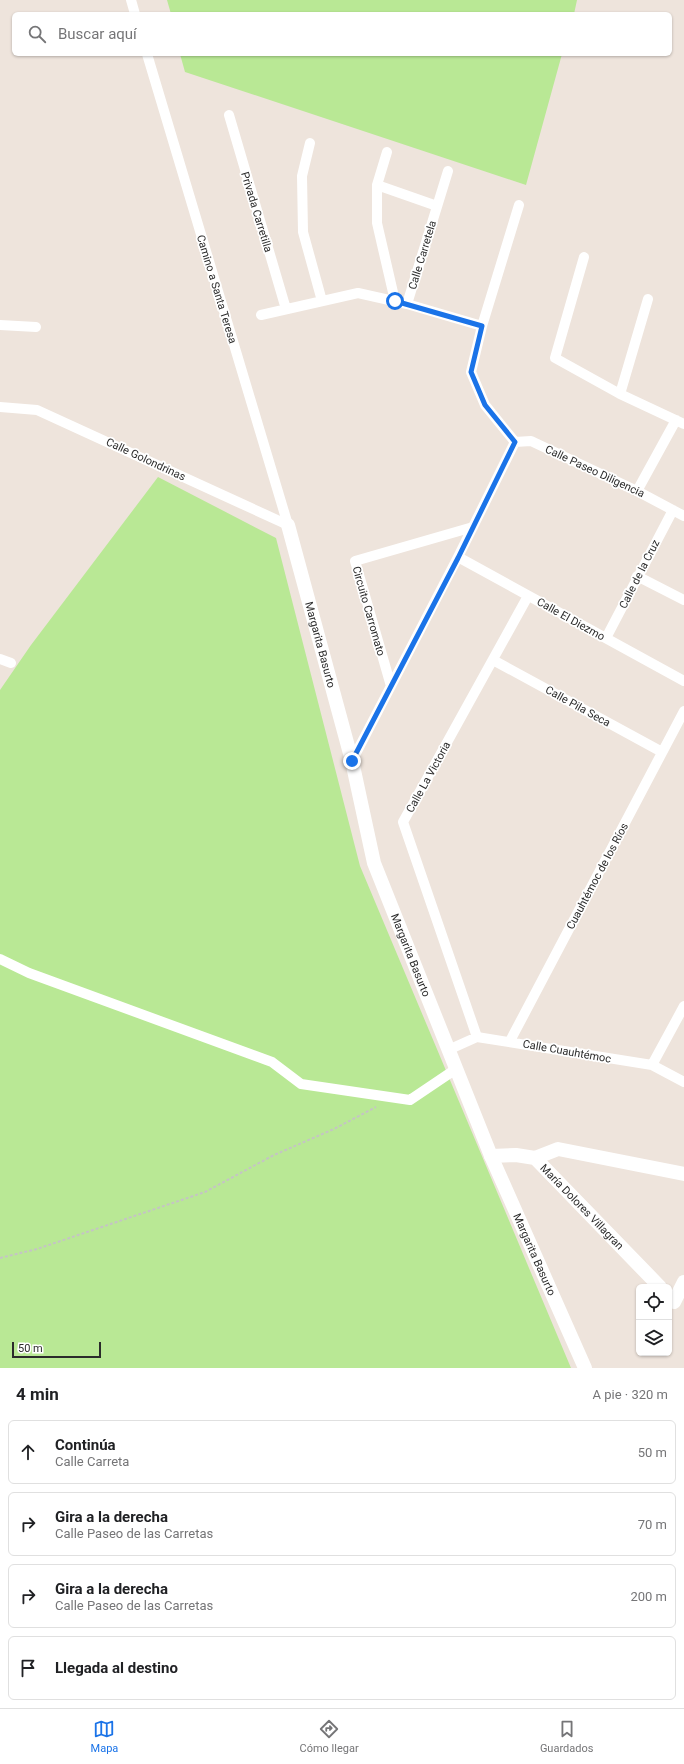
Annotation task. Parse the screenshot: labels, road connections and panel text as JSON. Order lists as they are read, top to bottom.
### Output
{
  "streets": {
    "street": [
      "Privada Carretilla",
      "Calle Carretela",
      "Camino a Santa Teresa",
      "Calle Golondrinas",
      "Calle Paseo Diligencia",
      "Calle de la Cruz",
      "Circuito Carromato",
      "Calle El Diezmo",
      "Margarita Basurto",
      "Calle Pila Seca",
      "Calle La Victoria",
      "Cuauhtémoc de los Ríos",
      "Calle Cuauhtémoc",
      "María Dolores Villagran"
    ]
  },
  "crossings": [
    ["Camino a Santa Teresa", "Calle Golondrinas"],
    ["Camino a Santa Teresa", "Margarita Basurto"],
    ["Calle Golondrinas", "Margarita Basurto"],
    ["Calle Paseo Diligencia", "Calle de la Cruz"],
    ["Calle de la Cruz", "Calle El Diezmo"],
    ["Calle El Diezmo", "Calle La Victoria"],
    ["Margarita Basurto", "María Dolores Villagran"],
    ["Calle Pila Seca", "Calle La Victoria"],
    ["Calle Pila Seca", "Cuauhtémoc de los Ríos"],
    ["Calle La Victoria", "Calle Cuauhtémoc"],
    ["Cuauhtémoc de los Ríos", "Calle Cuauhtémoc"]
  ],
  "scale_bar": "50 m",
  "page": {
    "search": "Buscar aquí",
    "scale": "50 m",
    "heading": ["4 min", "A pie · 320 m"],
    "list": [
      ["Continúa", "Calle Carreta", "50 m"],
      ["Gira a la derecha", "Calle Paseo de las Carretas", "70 m"],
      ["Gira a la derecha", "Calle Paseo de las Carretas", "200 m"],
      "Llegada al destino"
    ],
    "nav": ["Mapa", "Cómo llegar", "Guardados"]
  }
}
